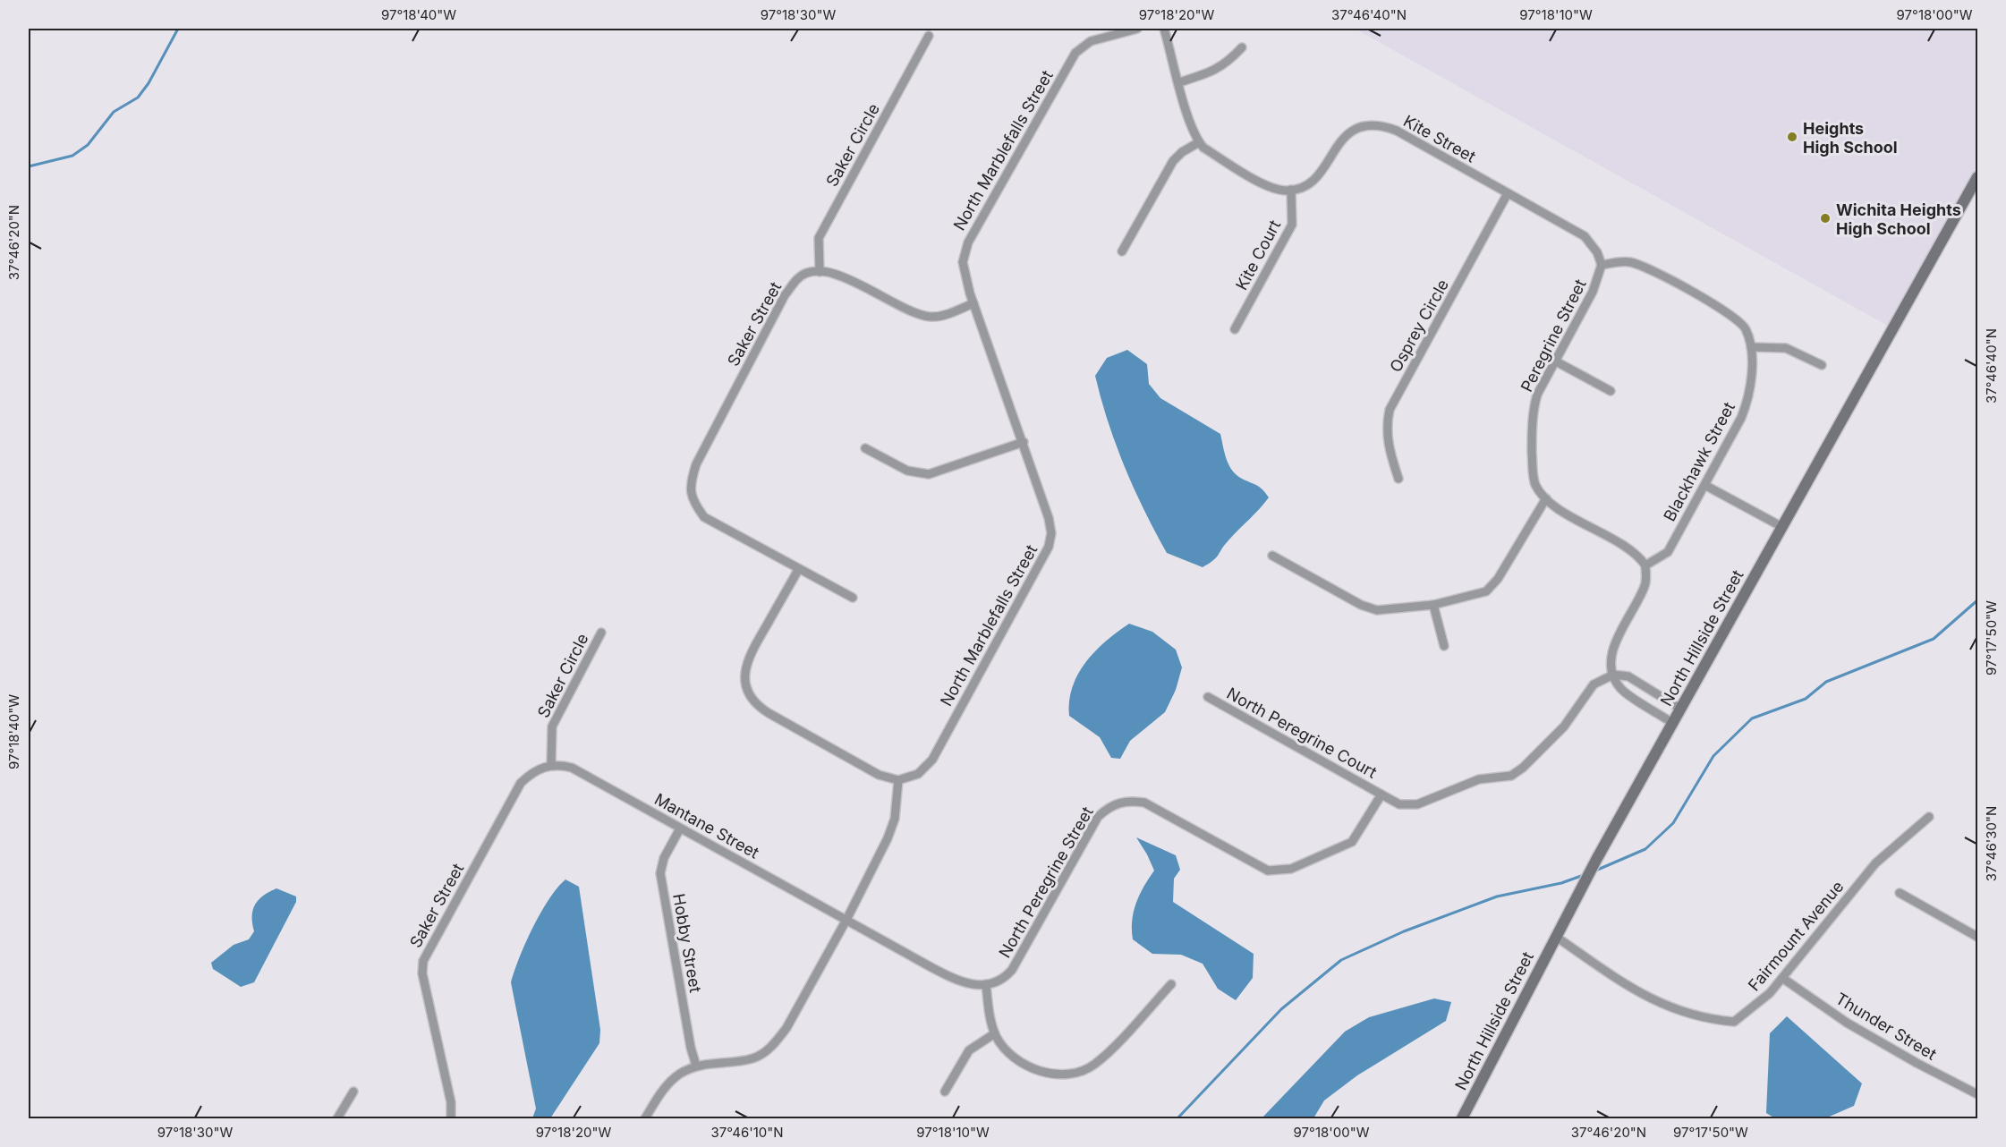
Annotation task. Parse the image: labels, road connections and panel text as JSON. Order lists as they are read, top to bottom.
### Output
{
  "streets": {
    "main road": ["North Hillside Street"],
    "street": [
      "Kite Street",
      "Saker Circle",
      "North Marblefalls Street",
      "Kite Court",
      "Saker Street",
      "Osprey Circle",
      "Peregrine Street",
      "Blackhawk Street",
      "North Peregrine Court",
      "Mantane Street",
      "North Peregrine Street",
      "Fairmount Avenue",
      "Hobby Street",
      "Thunder Street"
    ]
  },
  "crossings": [
    ["Kite Street", "Kite Court"],
    ["Kite Street", "Osprey Circle"],
    ["Kite Street", "Peregrine Street"],
    ["Kite Street", "Blackhawk Street"],
    ["Saker Circle", "Saker Street"],
    ["Saker Circle", "Mantane Street"],
    ["Saker Street", "Mantane Street"],
    ["Peregrine Street", "Blackhawk Street"],
    ["North Hillside Street", "Fairmount Avenue"],
    ["North Peregrine Court", "North Peregrine Street"],
    ["Mantane Street", "North Peregrine Street"],
    ["Mantane Street", "Hobby Street"],
    ["Fairmount Avenue", "Thunder Street"]
  ],
  "places": ["Heights High School", "Wichita Heights High School"],
  "coordinates": [
    "97°18'40\"W",
    "97°18'30\"W",
    "97°18'20\"W",
    "37°46'40\"N",
    "97°18'10\"W",
    "97°18'00\"W",
    "37°46'20\"N",
    "97°17'50\"W",
    "37°46'30\"N",
    "37°46'10\"N"
  ]
}
